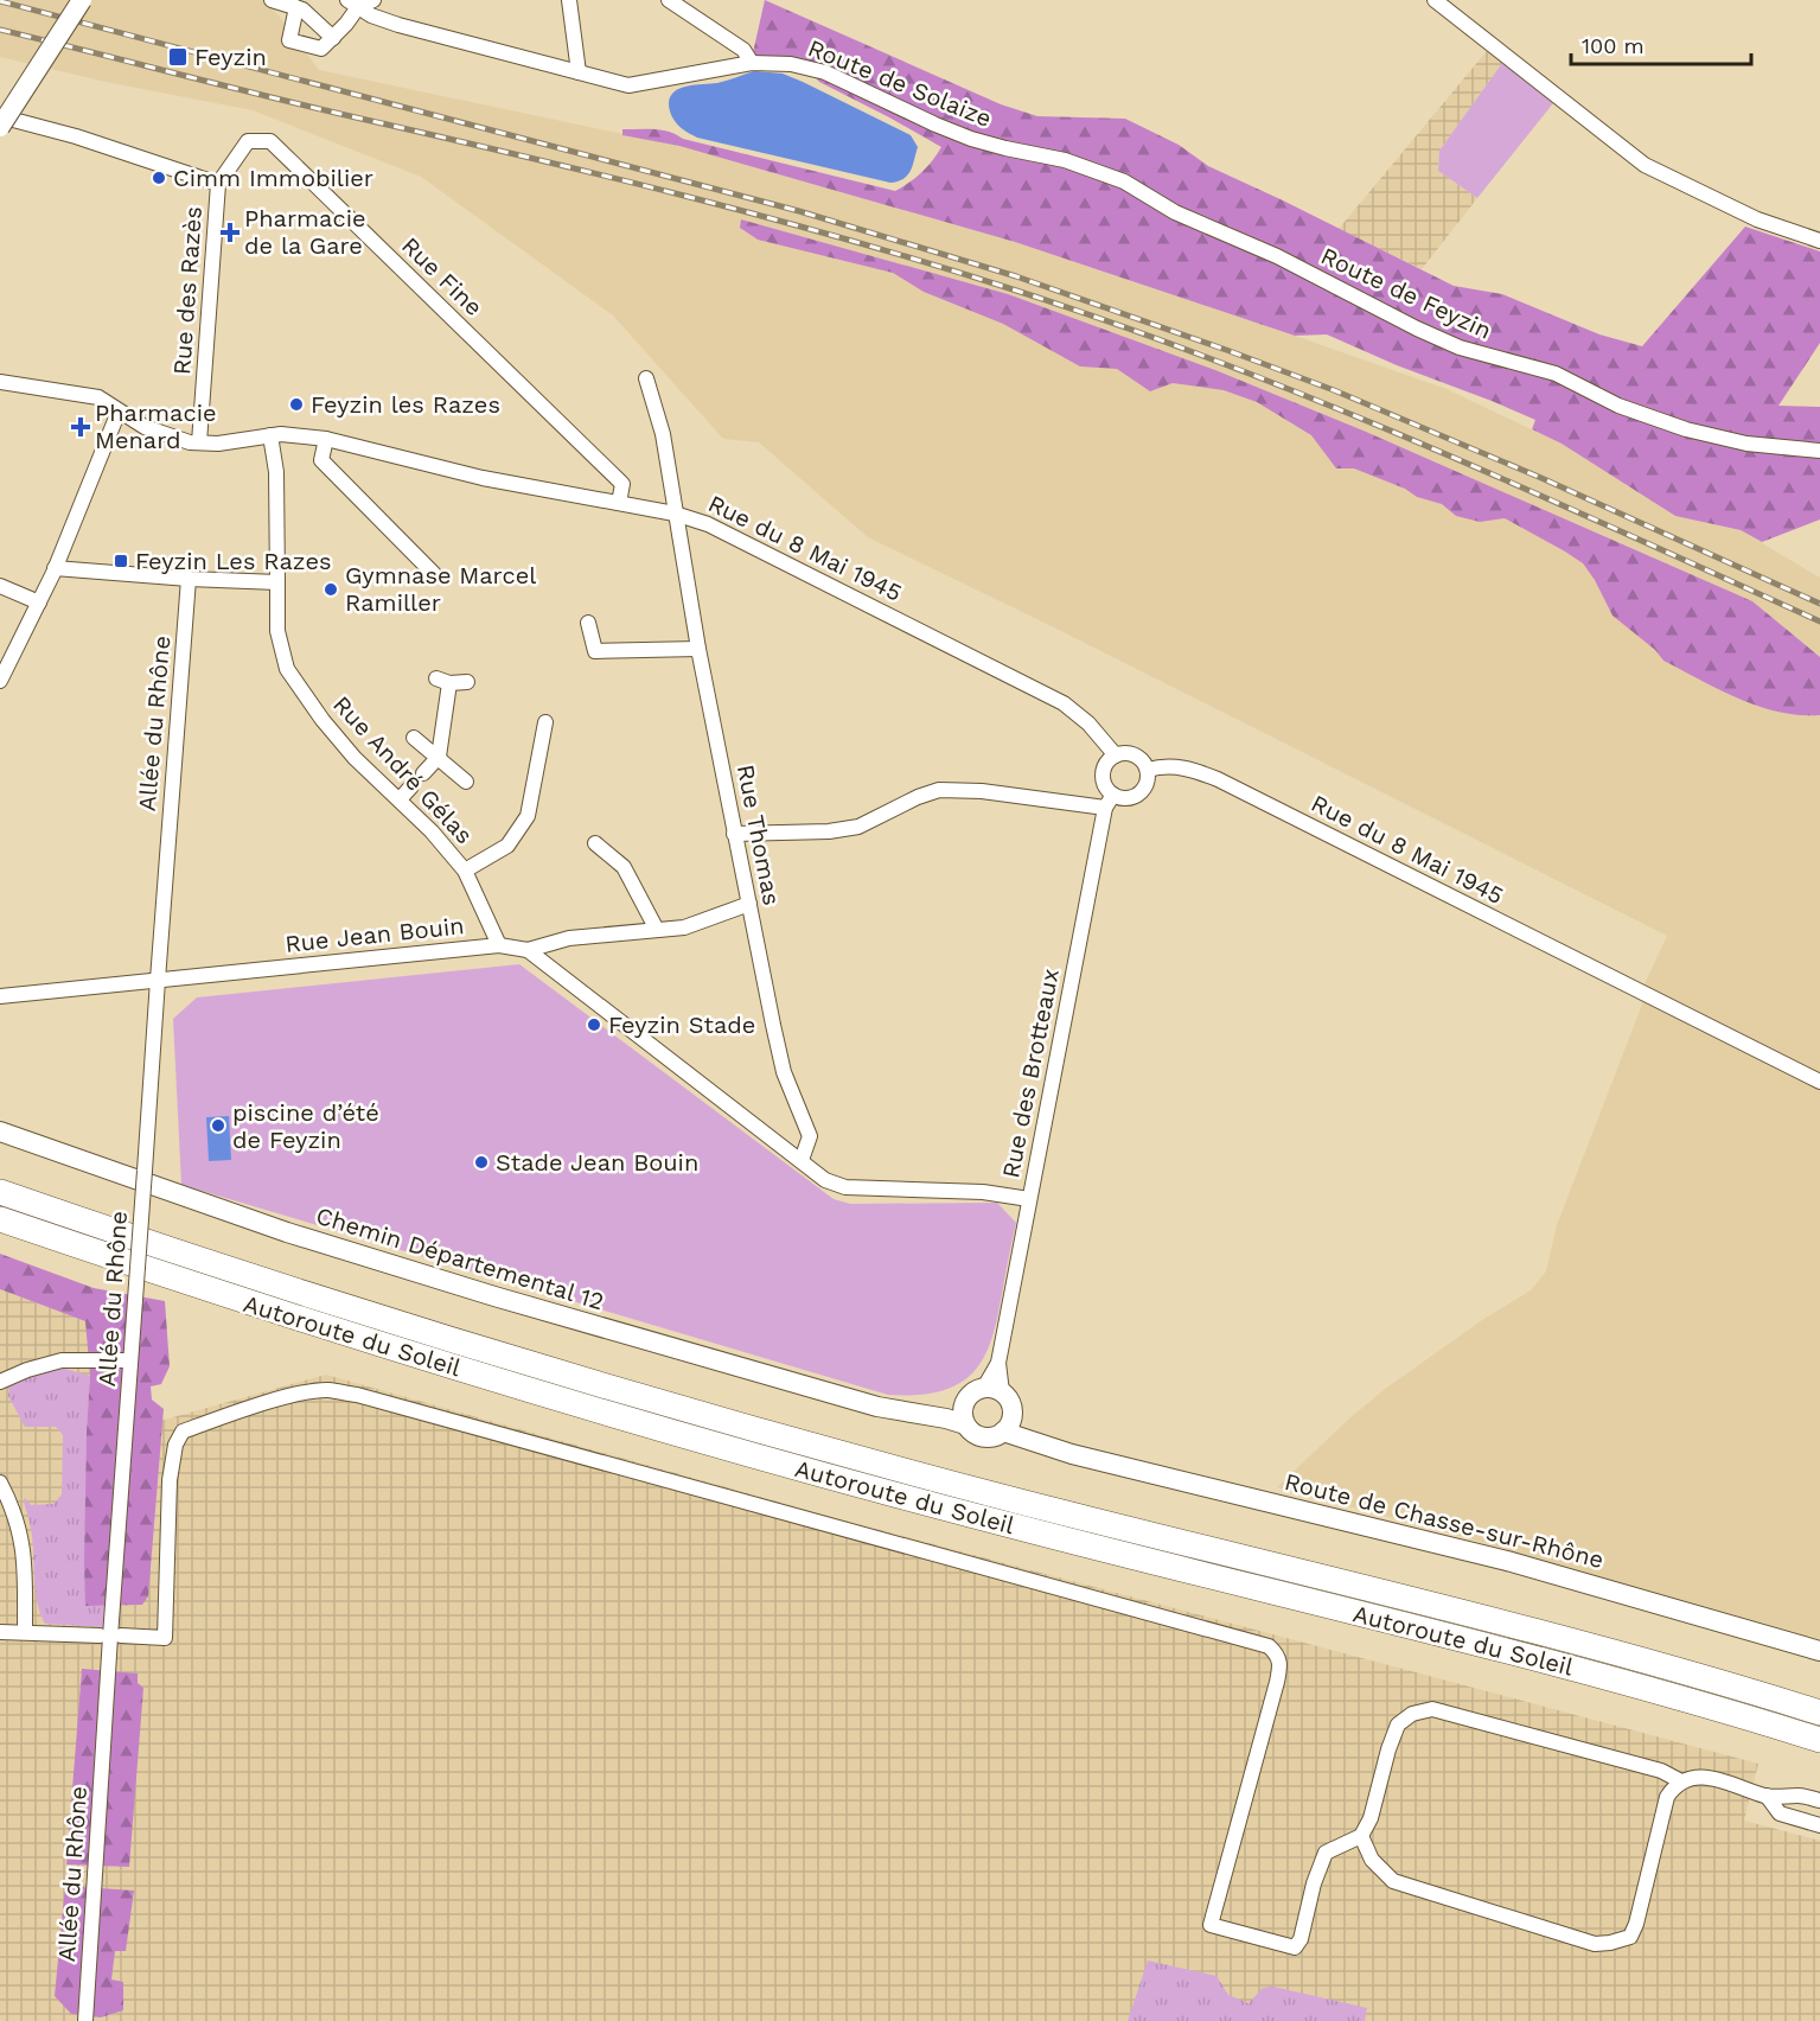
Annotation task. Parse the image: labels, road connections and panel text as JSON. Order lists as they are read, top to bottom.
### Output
{
  "streets": {
    "highway": ["Autoroute du Soleil"],
    "main road": ["Chemin Départemental 12", "Route de Chasse-sur-Rhône"],
    "street": [
      "Route de Solaize",
      "Rue Fine",
      "Rue des Razès",
      "Route de Feyzin",
      "Rue du 8 Mai 1945",
      "Allée du Rhône",
      "Rue André Gélas",
      "Rue Thomas",
      "Rue Jean Bouin",
      "Rue des Brotteaux"
    ]
  },
  "crossings": [
    ["Route de Solaize", "Route de Feyzin"],
    ["Rue Fine", "Rue des Razès"],
    ["Rue Fine", "Rue du 8 Mai 1945"],
    ["Rue des Razès", "Rue du 8 Mai 1945"],
    ["Rue du 8 Mai 1945", "Rue André Gélas"],
    ["Rue du 8 Mai 1945", "Rue Thomas"],
    ["Rue du 8 Mai 1945", "Rue des Brotteaux"],
    ["Allée du Rhône", "Rue Jean Bouin"],
    ["Rue André Gélas", "Rue Jean Bouin"],
    ["Rue Thomas", "Rue Jean Bouin"],
    ["Rue des Brotteaux", "Chemin Départemental 12"],
    ["Rue des Brotteaux", "Route de Chasse-sur-Rhône"],
    ["Chemin Départemental 12", "Route de Chasse-sur-Rhône"]
  ],
  "places": {
    "transit": ["Feyzin", "Feyzin Les Razes"],
    "other": [
      "Cimm Immobilier",
      "Feyzin les Razes",
      "Gymnase Marcel Ramiller",
      "Feyzin Stade",
      "piscine d’été de Feyzin",
      "Stade Jean Bouin"
    ],
    "health": ["Pharmacie de la Gare", "Pharmacie Menard"]
  },
  "scale_bar": "100 m"
}
